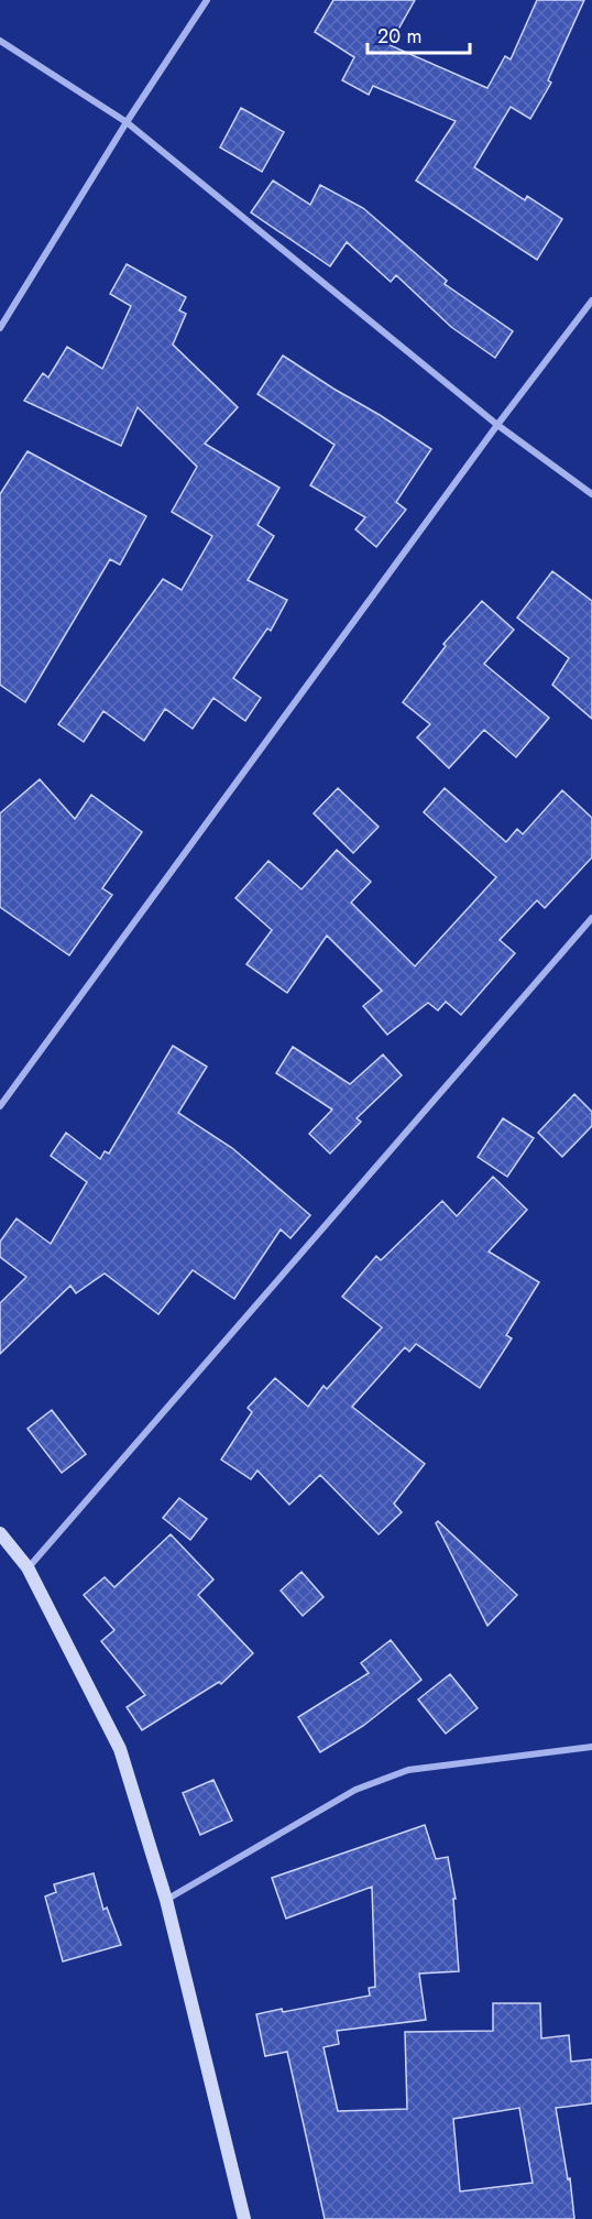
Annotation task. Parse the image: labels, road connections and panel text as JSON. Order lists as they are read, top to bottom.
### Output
{
  "scale_bar": "20 m"
}
